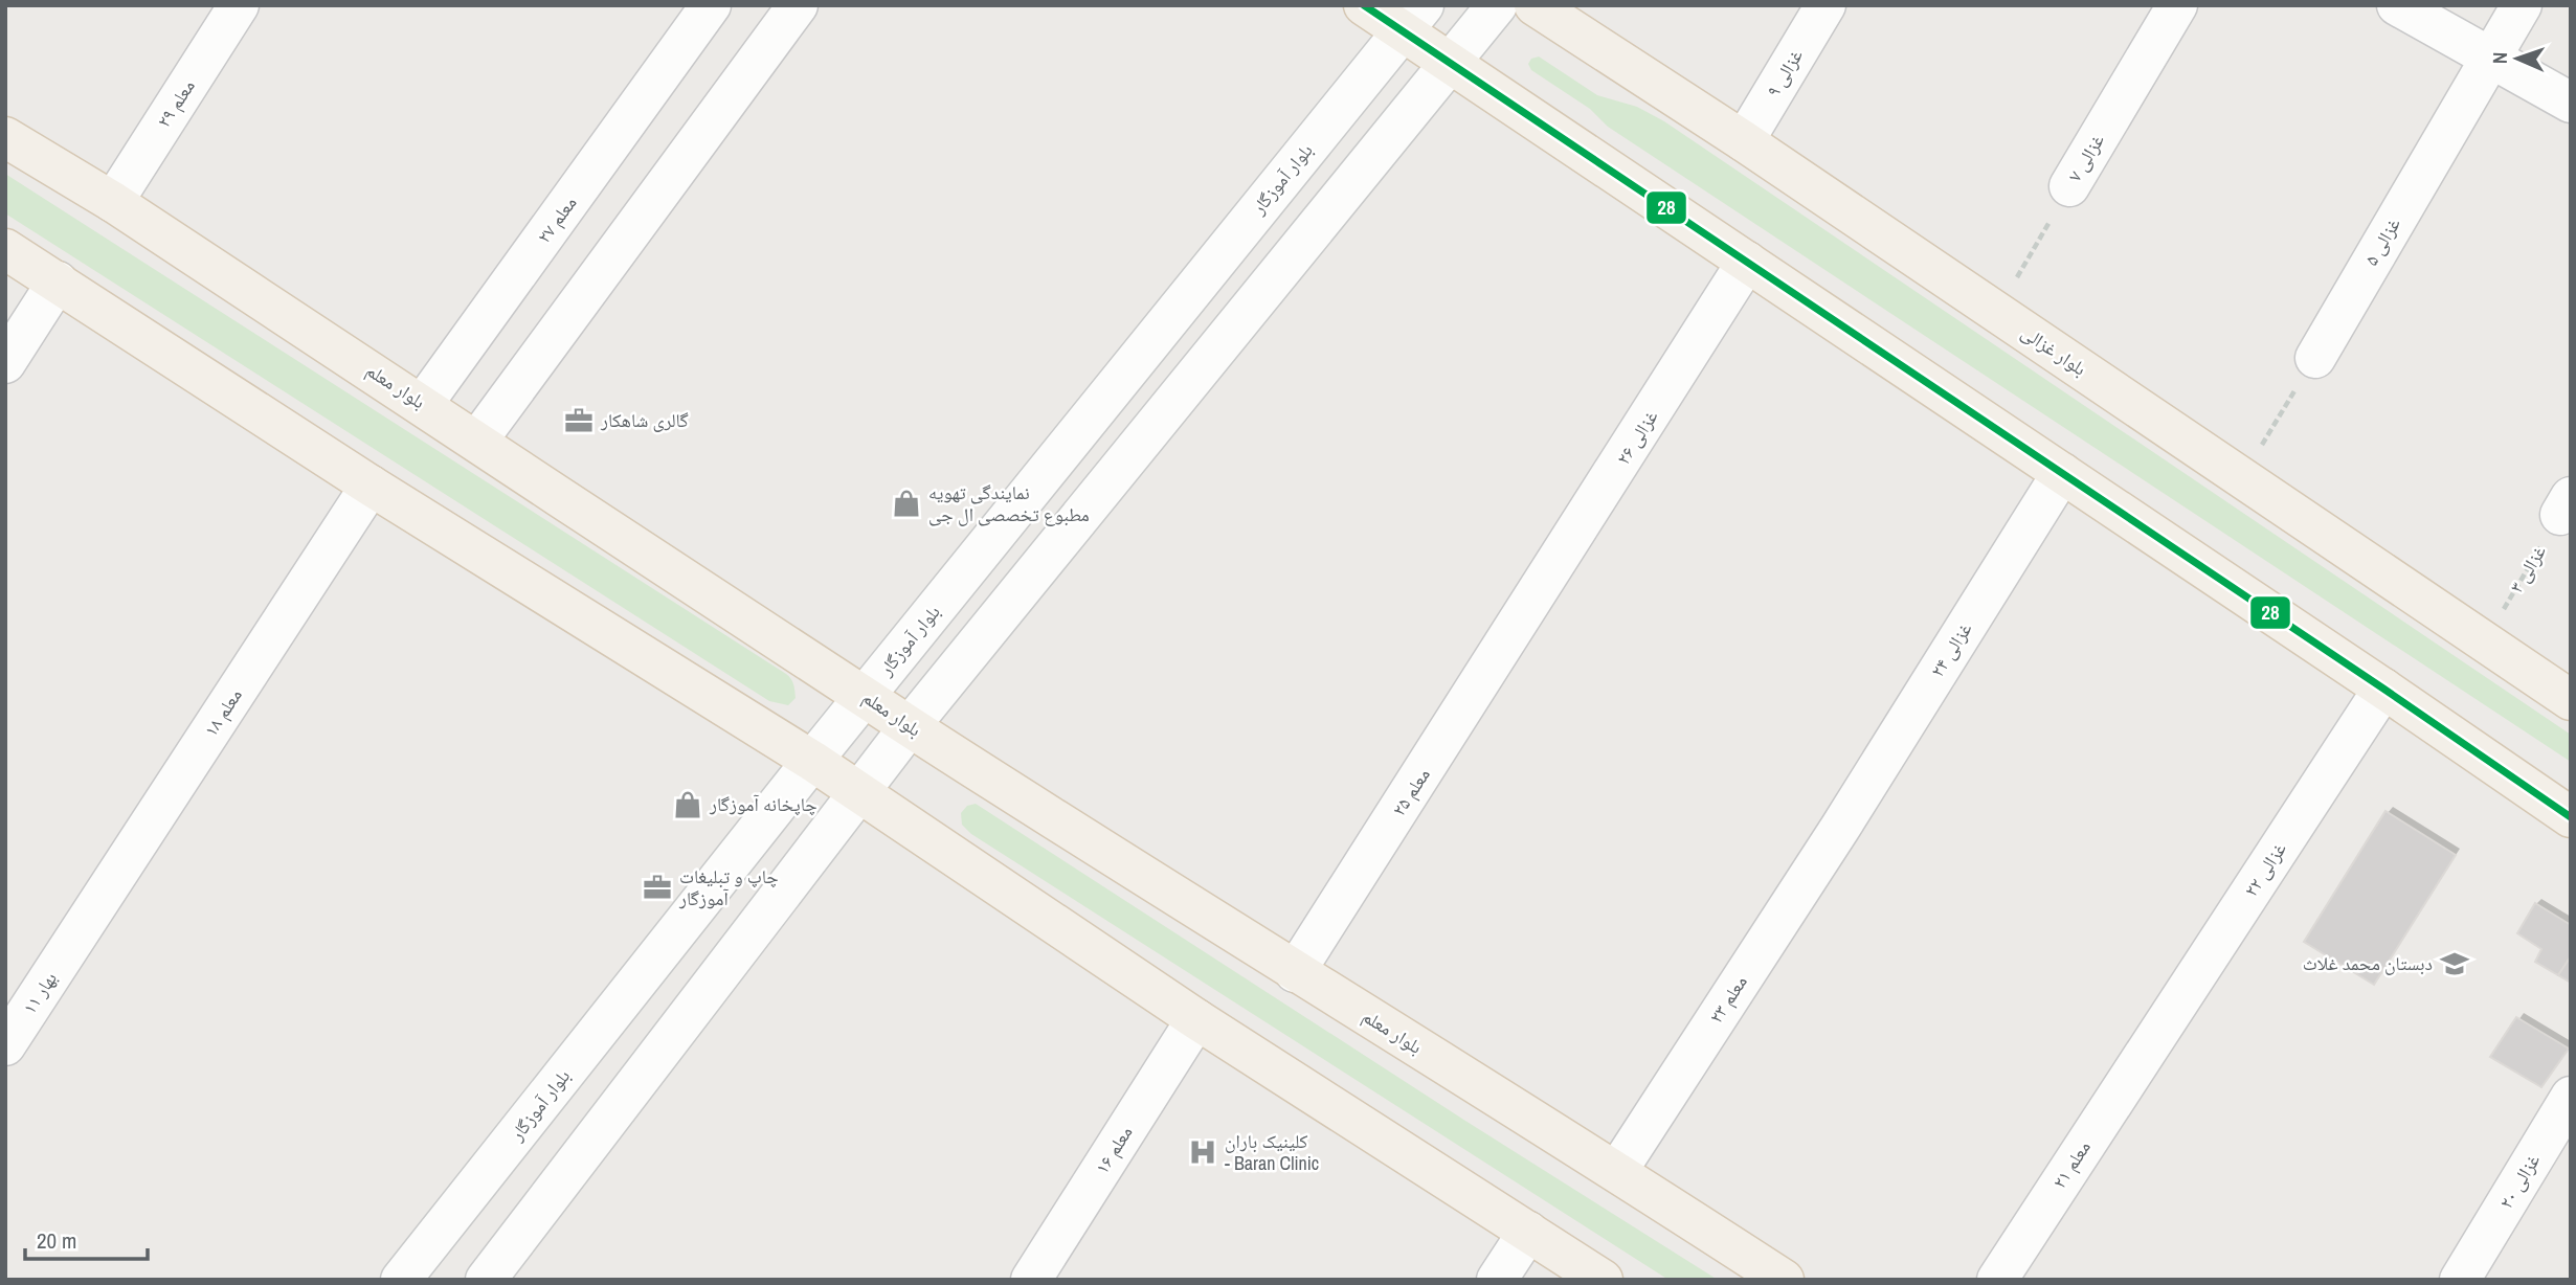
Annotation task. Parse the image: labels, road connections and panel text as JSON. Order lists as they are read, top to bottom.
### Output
{
  "streets": {
    "main road": ["بلوار غزالی", "بلوار معلم"],
    "street": [
      "غزالی ۹",
      "معلم ۲۹",
      "غزالی ۷",
      "بلوار آموزگار",
      "معلم ۲۷",
      "غزالی ۵",
      "غزالی ۲۶",
      "غزالی ۲۴",
      "معلم ۱۸",
      "معلم ۲۵",
      "غزالی ۲۲",
      "بهار ۱۱",
      "معلم ۲۳",
      "معلم ۱۶",
      "معلم ۲۱",
      "غزالی ۲۰"
    ],
    "path": ["غزالی ۳"]
  },
  "crossings": [
    ["غزالی ۹", "بلوار غزالی"],
    ["معلم ۲۹", "بلوار معلم"],
    ["غزالی ۷", "بلوار غزالی"],
    ["بلوار آموزگار", "بلوار معلم"],
    ["معلم ۲۷", "بلوار معلم"],
    ["بلوار غزالی", "غزالی ۳"],
    ["بلوار معلم", "معلم ۲۵"],
    ["بلوار معلم", "معلم ۲۳"],
    ["غزالی ۲۶", "معلم ۲۵"],
    ["غزالی ۲۴", "معلم ۲۳"],
    ["معلم ۱۸", "بهار ۱۱"],
    ["غزالی ۲۲", "معلم ۲۱"]
  ],
  "places": {
    "office": ["گالری شاهکار", "چاپ و تبلیغات آموزگار"],
    "shop": ["نمایندگی تهویه مطبوع تخصصی ال جی", "چاپخانه آموزگار"],
    "school or university": ["دبستان محمد غلاث"],
    "hospital": ["کلینیک باران - Baran Clinic"]
  },
  "lines": ["transit line 28"],
  "scale_bar": "20 m",
  "north": "left"
}
